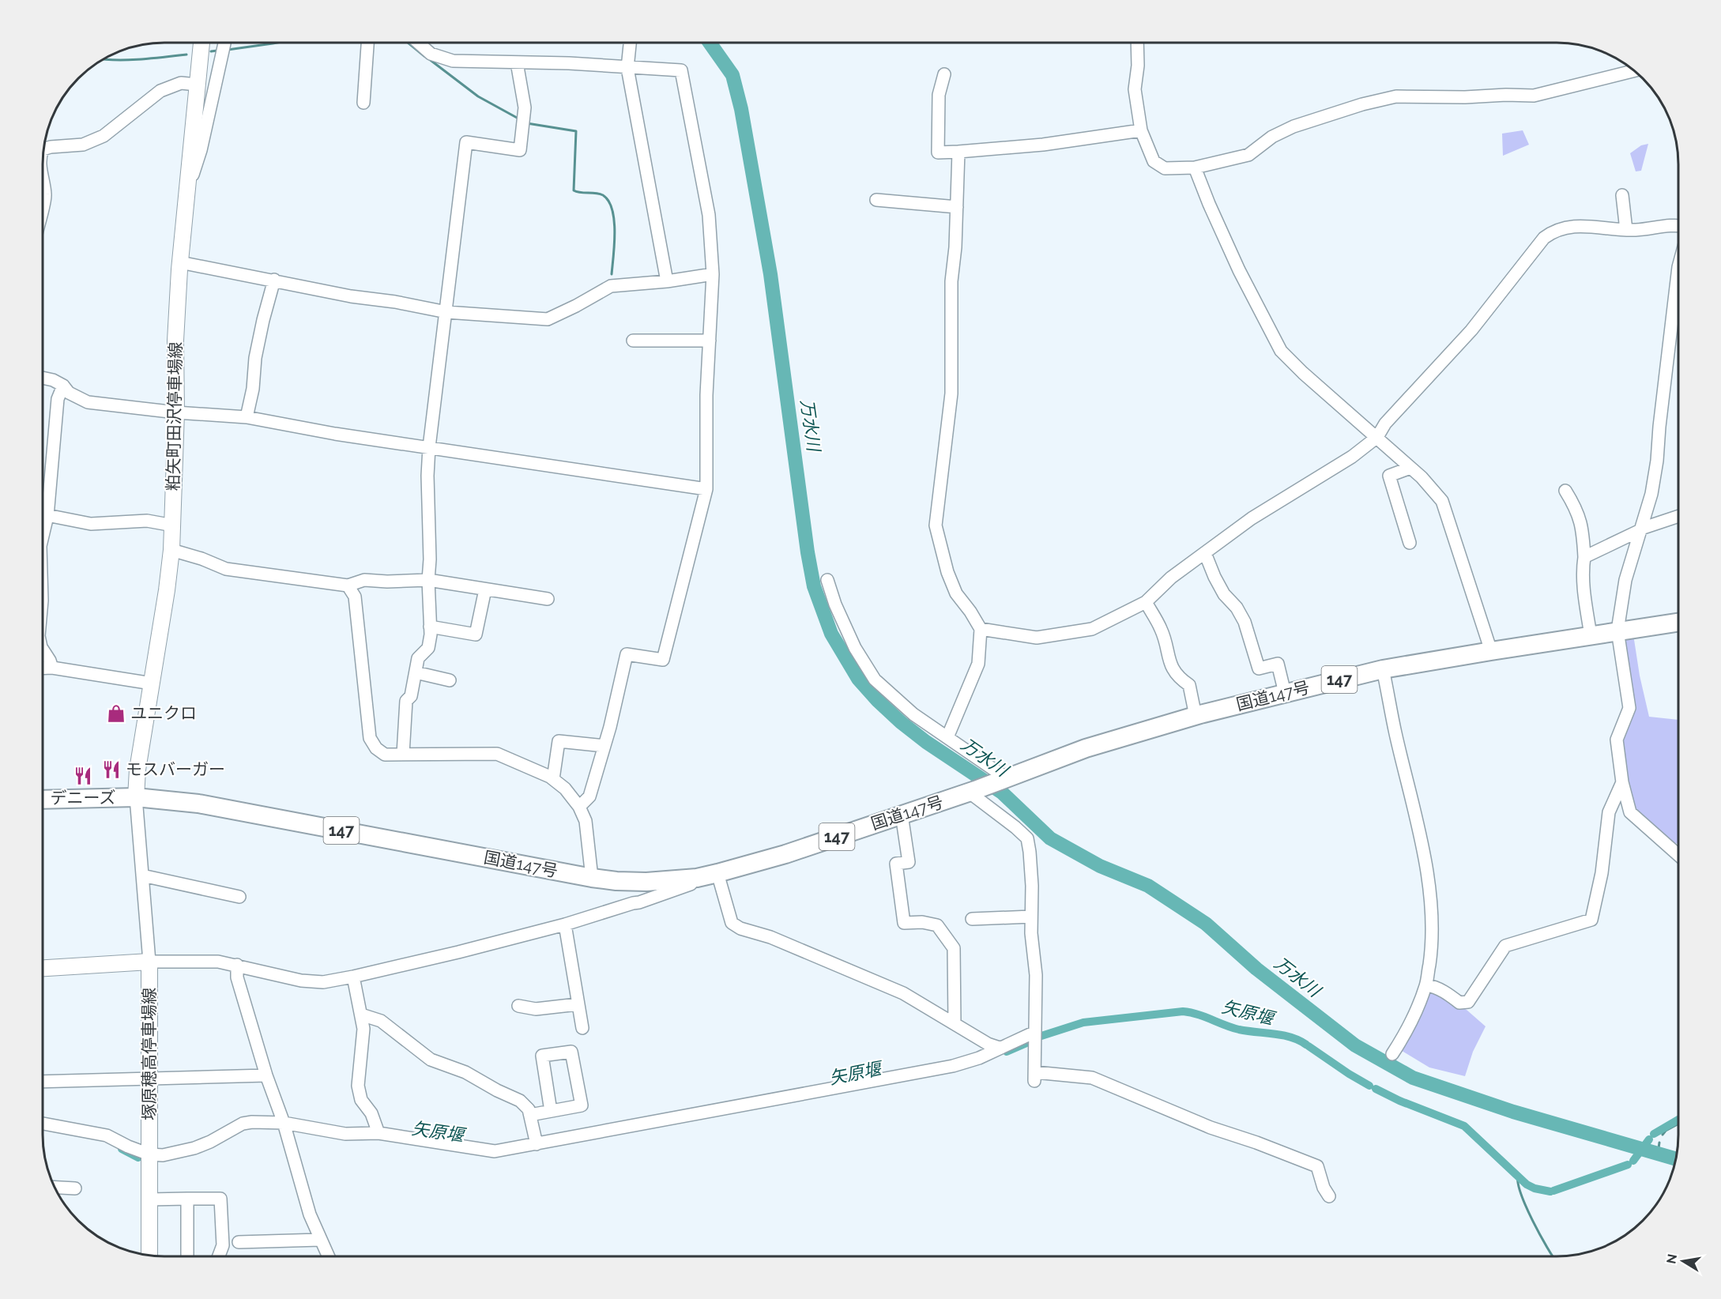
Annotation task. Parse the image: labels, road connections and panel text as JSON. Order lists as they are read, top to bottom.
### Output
{
  "streets": {
    "highway": ["147", "国道147号"],
    "main road": ["粕矢町田沢停車場線", "塚原穂高停車場線"]
  },
  "crossings": [
    ["粕矢町田沢停車場線", "国道147号"]
  ],
  "water": ["万水川", "矢原堰"],
  "places": {
    "shop": ["ユニクロ"],
    "restaurant": ["モスバーガー", "デニーズ"]
  },
  "north": "left"
}
